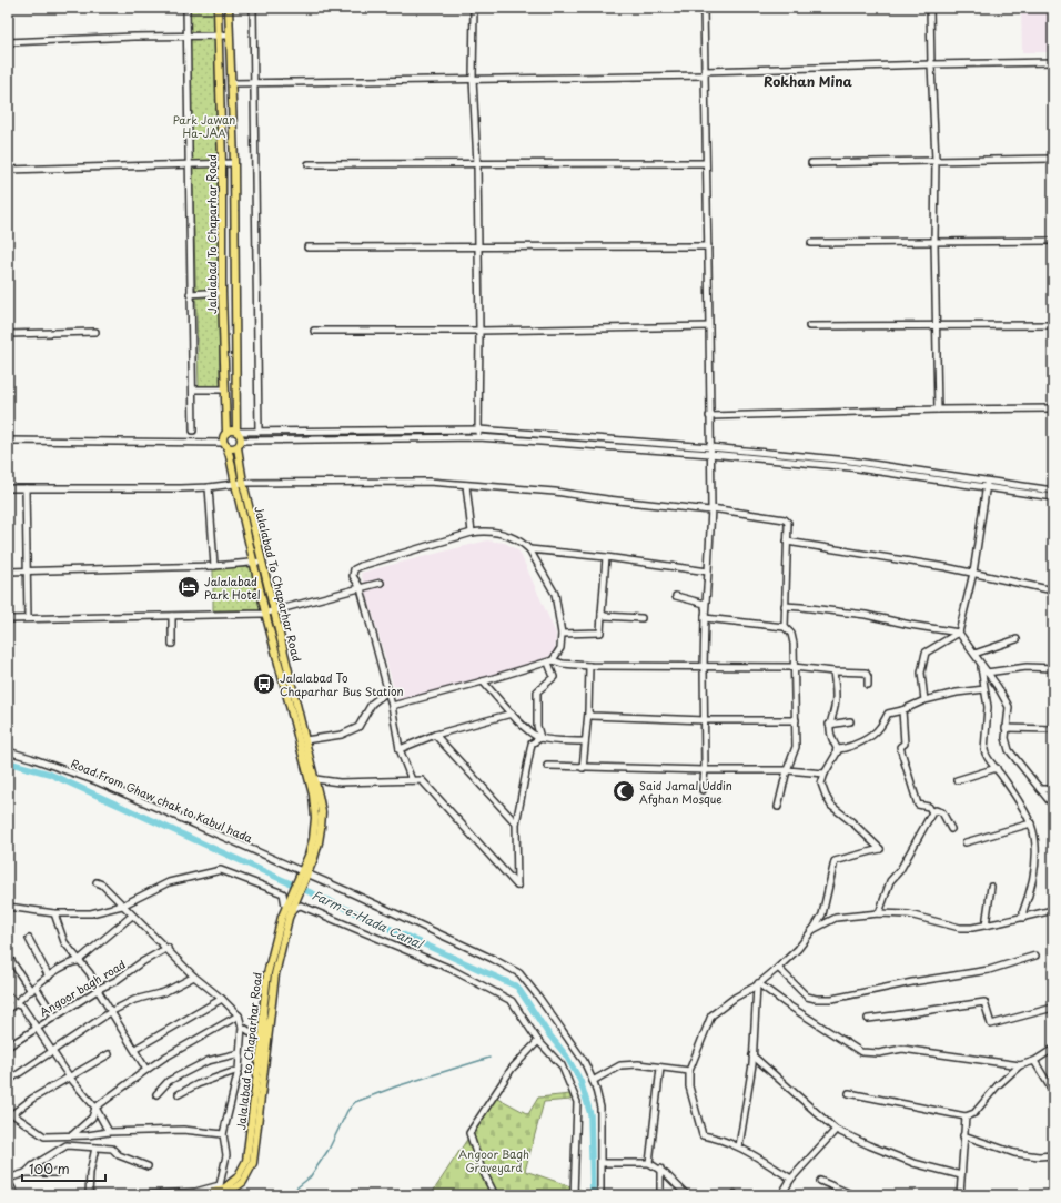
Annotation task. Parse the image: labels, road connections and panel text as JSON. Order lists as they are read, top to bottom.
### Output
{
  "streets": {
    "main road": ["Jalalabad To Chaparhar Road", "Jalalabad to Chaparhar Road"],
    "street": ["Road From Ghaw chak to Kabul hada", "Angoor bagh road"]
  },
  "crossings": [
    ["Jalalabad To Chaparhar Road", "Road From Ghaw chak to Kabul hada"]
  ],
  "districts": ["Rokhan Mina"],
  "water": ["Farm-e-Hada Canal"],
  "parks": ["Park Jawan Ha-JAA", "Angoor Bagh Graveyard"],
  "places": {
    "hotel": ["Jalalabad Park Hotel"],
    "bus stop": ["Jalalabad To Chaparhar Bus Station"],
    "mosque": ["Said Jamal Uddin Afghan Mosque"]
  },
  "scale_bar": "100 m"
}
